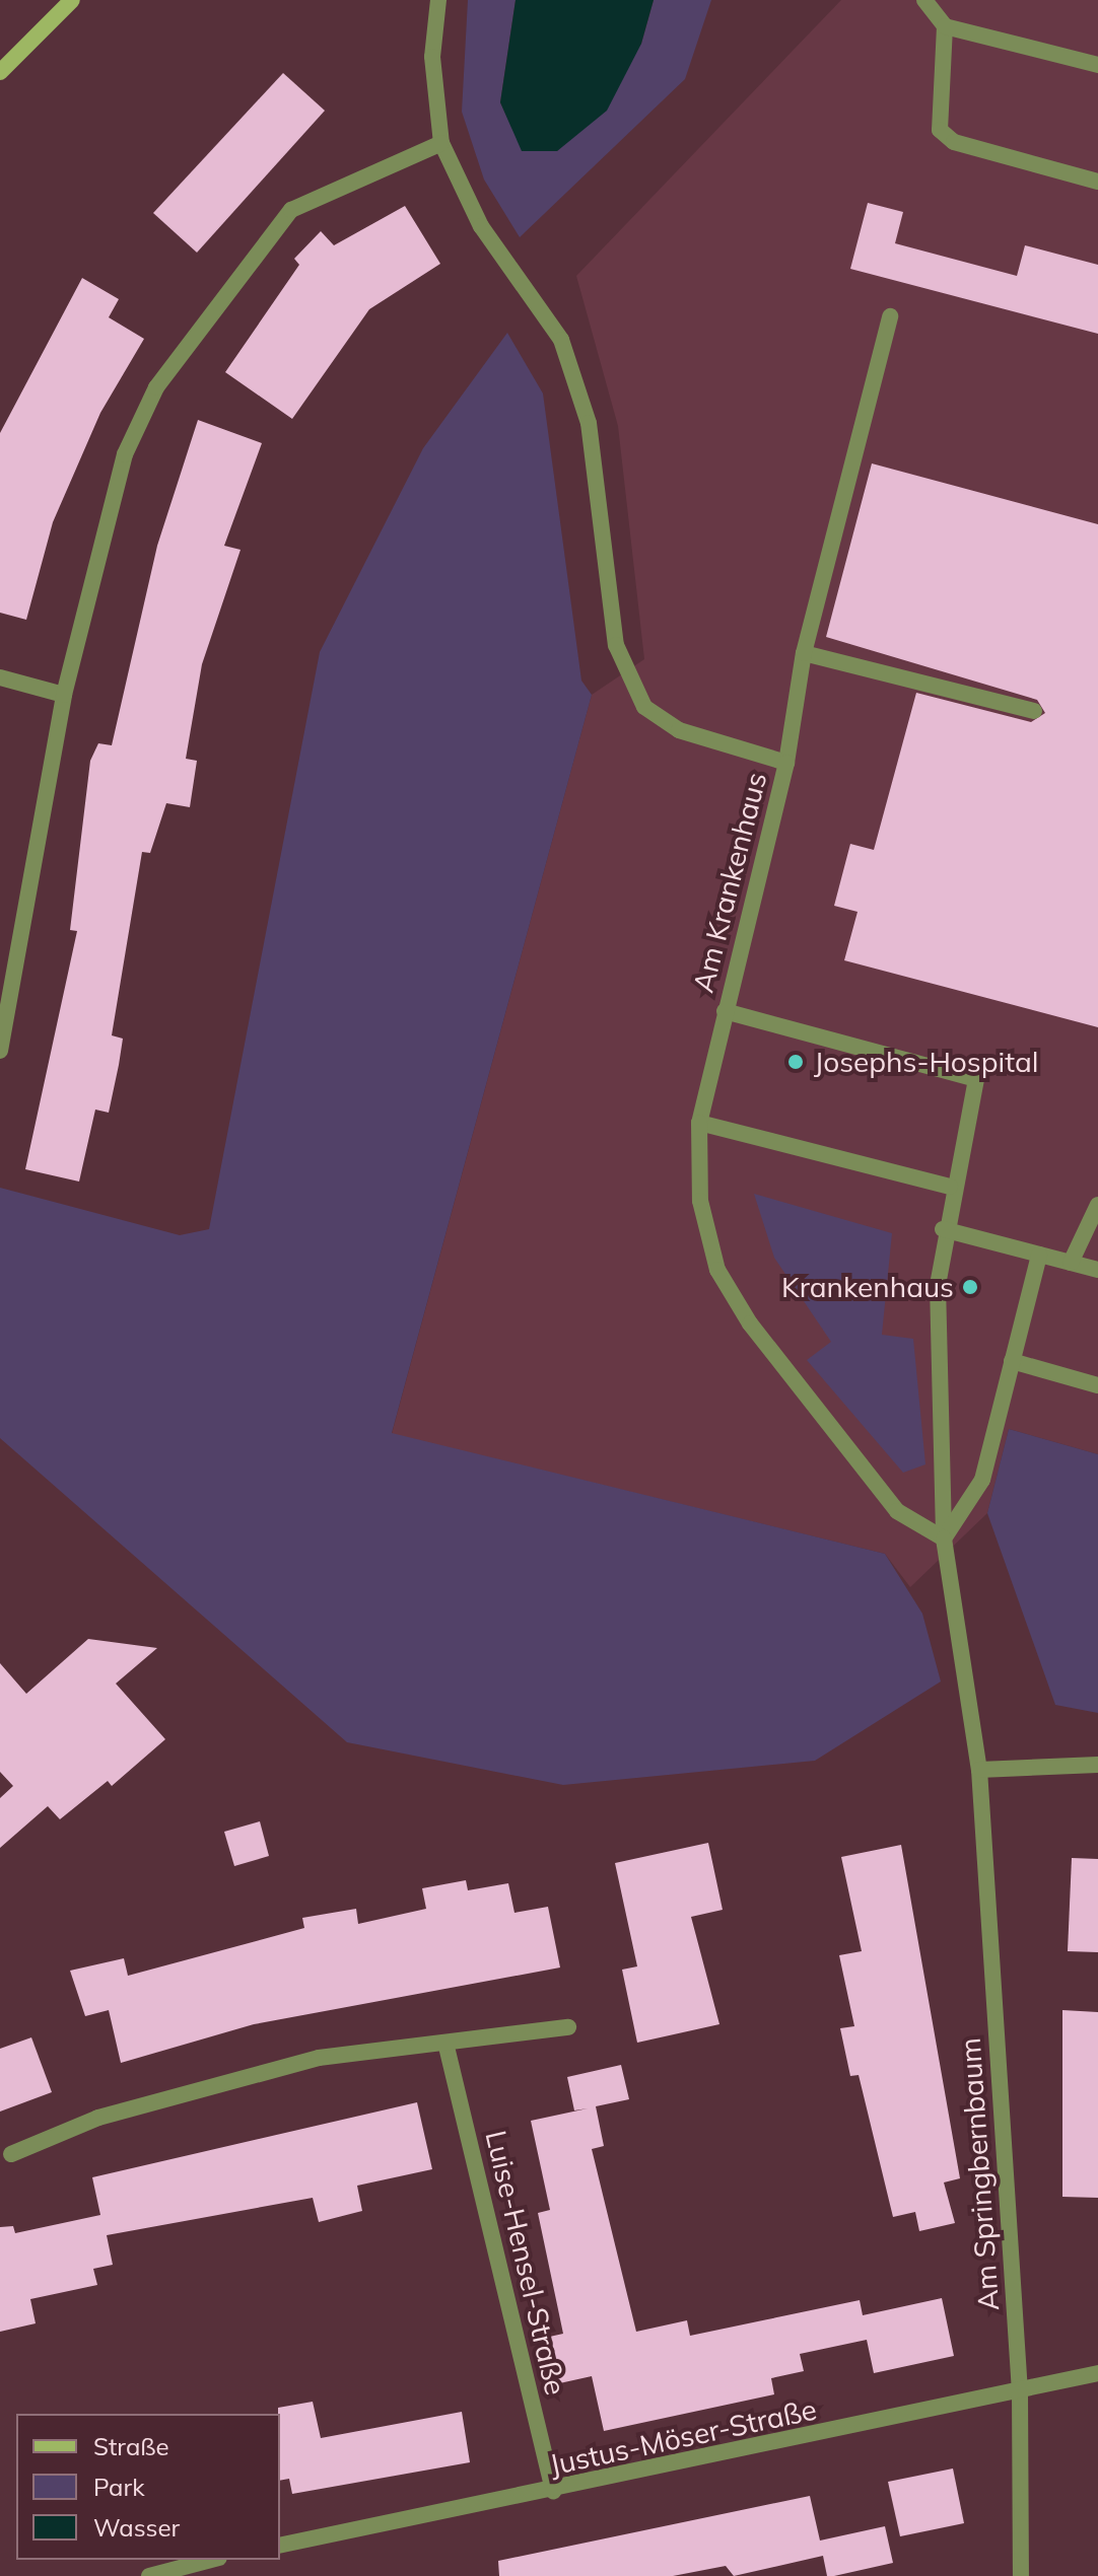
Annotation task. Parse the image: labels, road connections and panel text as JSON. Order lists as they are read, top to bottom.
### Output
{
  "streets": {
    "street": [
      "Am Krankenhaus",
      "Am Springbernbaum",
      "Luise-Hensel-Straße",
      "Justus-Möser-Straße"
    ]
  },
  "crossings": [
    ["Am Springbernbaum", "Justus-Möser-Straße"],
    ["Luise-Hensel-Straße", "Justus-Möser-Straße"]
  ],
  "places": ["Josephs-Hospital", "Krankenhaus"],
  "legend": ["Straße", "Park", "Wasser"]
}
